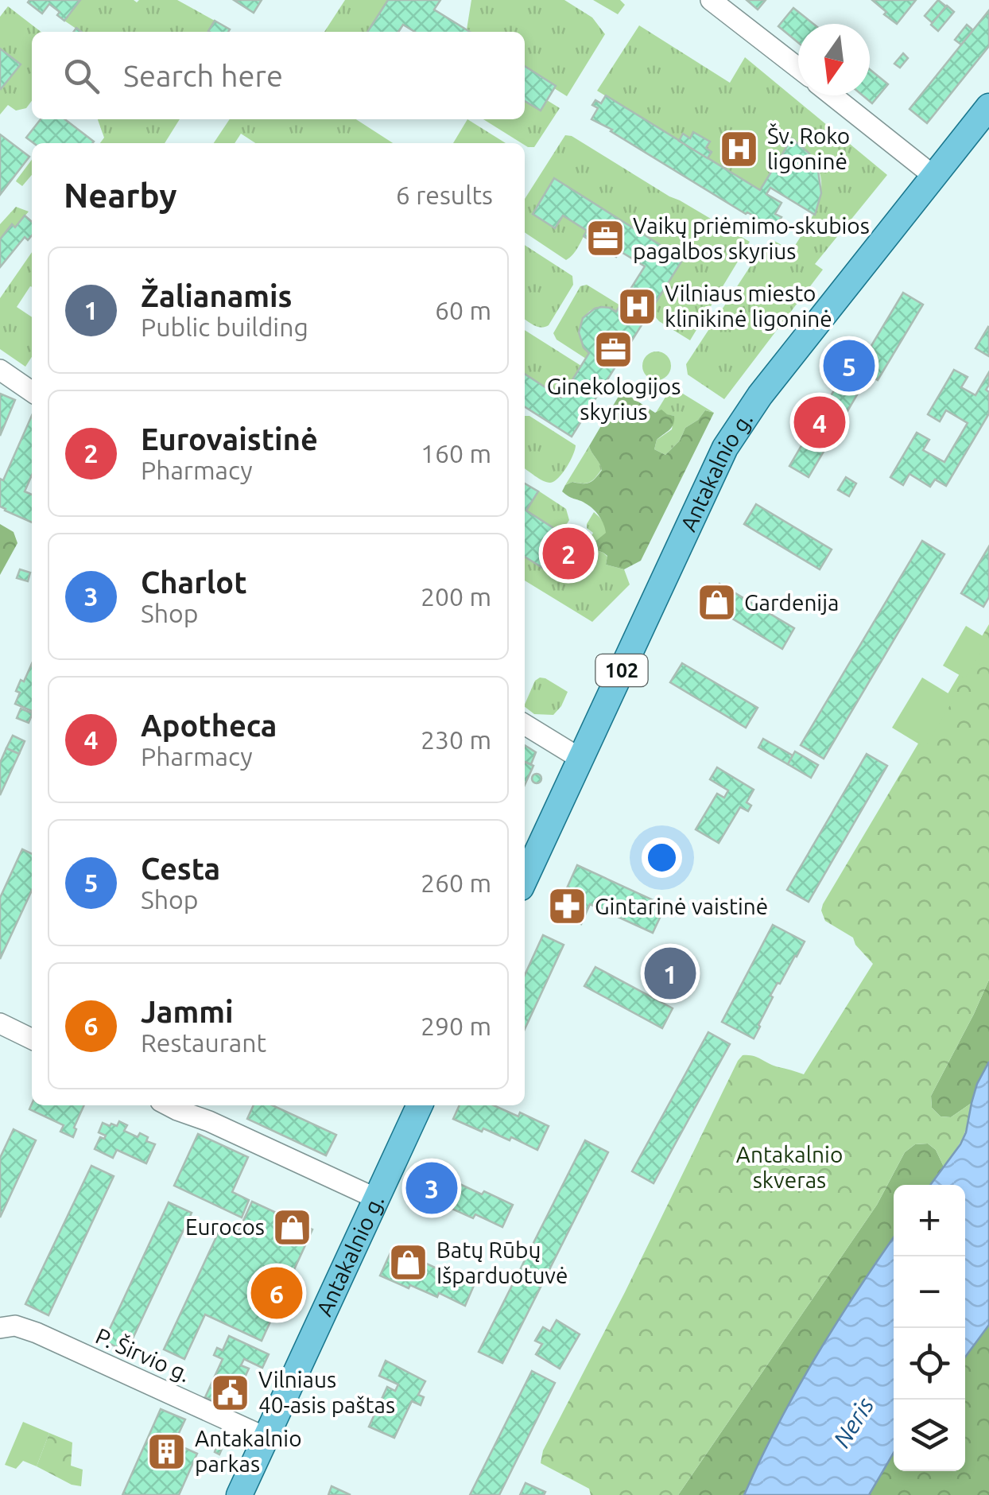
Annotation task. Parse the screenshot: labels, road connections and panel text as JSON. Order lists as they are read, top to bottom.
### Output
{
  "streets": {
    "main road": ["Antakalnio g.", "102"],
    "street": ["P. Širvio g."]
  },
  "crossings": [
    ["Antakalnio g.", "P. Širvio g."]
  ],
  "water": ["Neris"],
  "parks": ["Antakalnio skveras"],
  "places": {
    "hospital": ["Šv. Roko ligoninė", "Vilniaus miesto klinikinė ligoninė"],
    "office": ["Vaikų priėmimo-skubios pagalbos skyrius", "Ginekologijos skyrius"],
    "shop": ["Gardenija", "Eurocos", "Batų Rūbų Išparduotuvė"],
    "pharmacy": ["Gintarinė vaistinė"],
    "public building": ["Vilniaus 40-asis paštas"],
    "building": ["Antakalnio parkas"]
  },
  "north": "bottom",
  "page": {
    "search": "Search here",
    "heading": ["Nearby", "6 results"],
    "list": [
      {
        "mark": "1",
        "name": "Žalianamis",
        "note": "Public building",
        "value": "60 m"
      },
      {
        "mark": "2",
        "name": "Eurovaistinė",
        "note": "Pharmacy",
        "value": "160 m"
      },
      {
        "mark": "3",
        "name": "Charlot",
        "note": "Shop",
        "value": "200 m"
      },
      {
        "mark": "4",
        "name": "Apotheca",
        "note": "Pharmacy",
        "value": "230 m"
      },
      {
        "mark": "5",
        "name": "Cesta",
        "note": "Shop",
        "value": "260 m"
      },
      {
        "mark": "6",
        "name": "Jammi",
        "note": "Restaurant",
        "value": "290 m"
      }
    ],
    "pins": [
      "5",
      "4",
      "2",
      "1",
      "3",
      "6"
    ],
    "map_buttons": ["+", "−"]
  }
}
